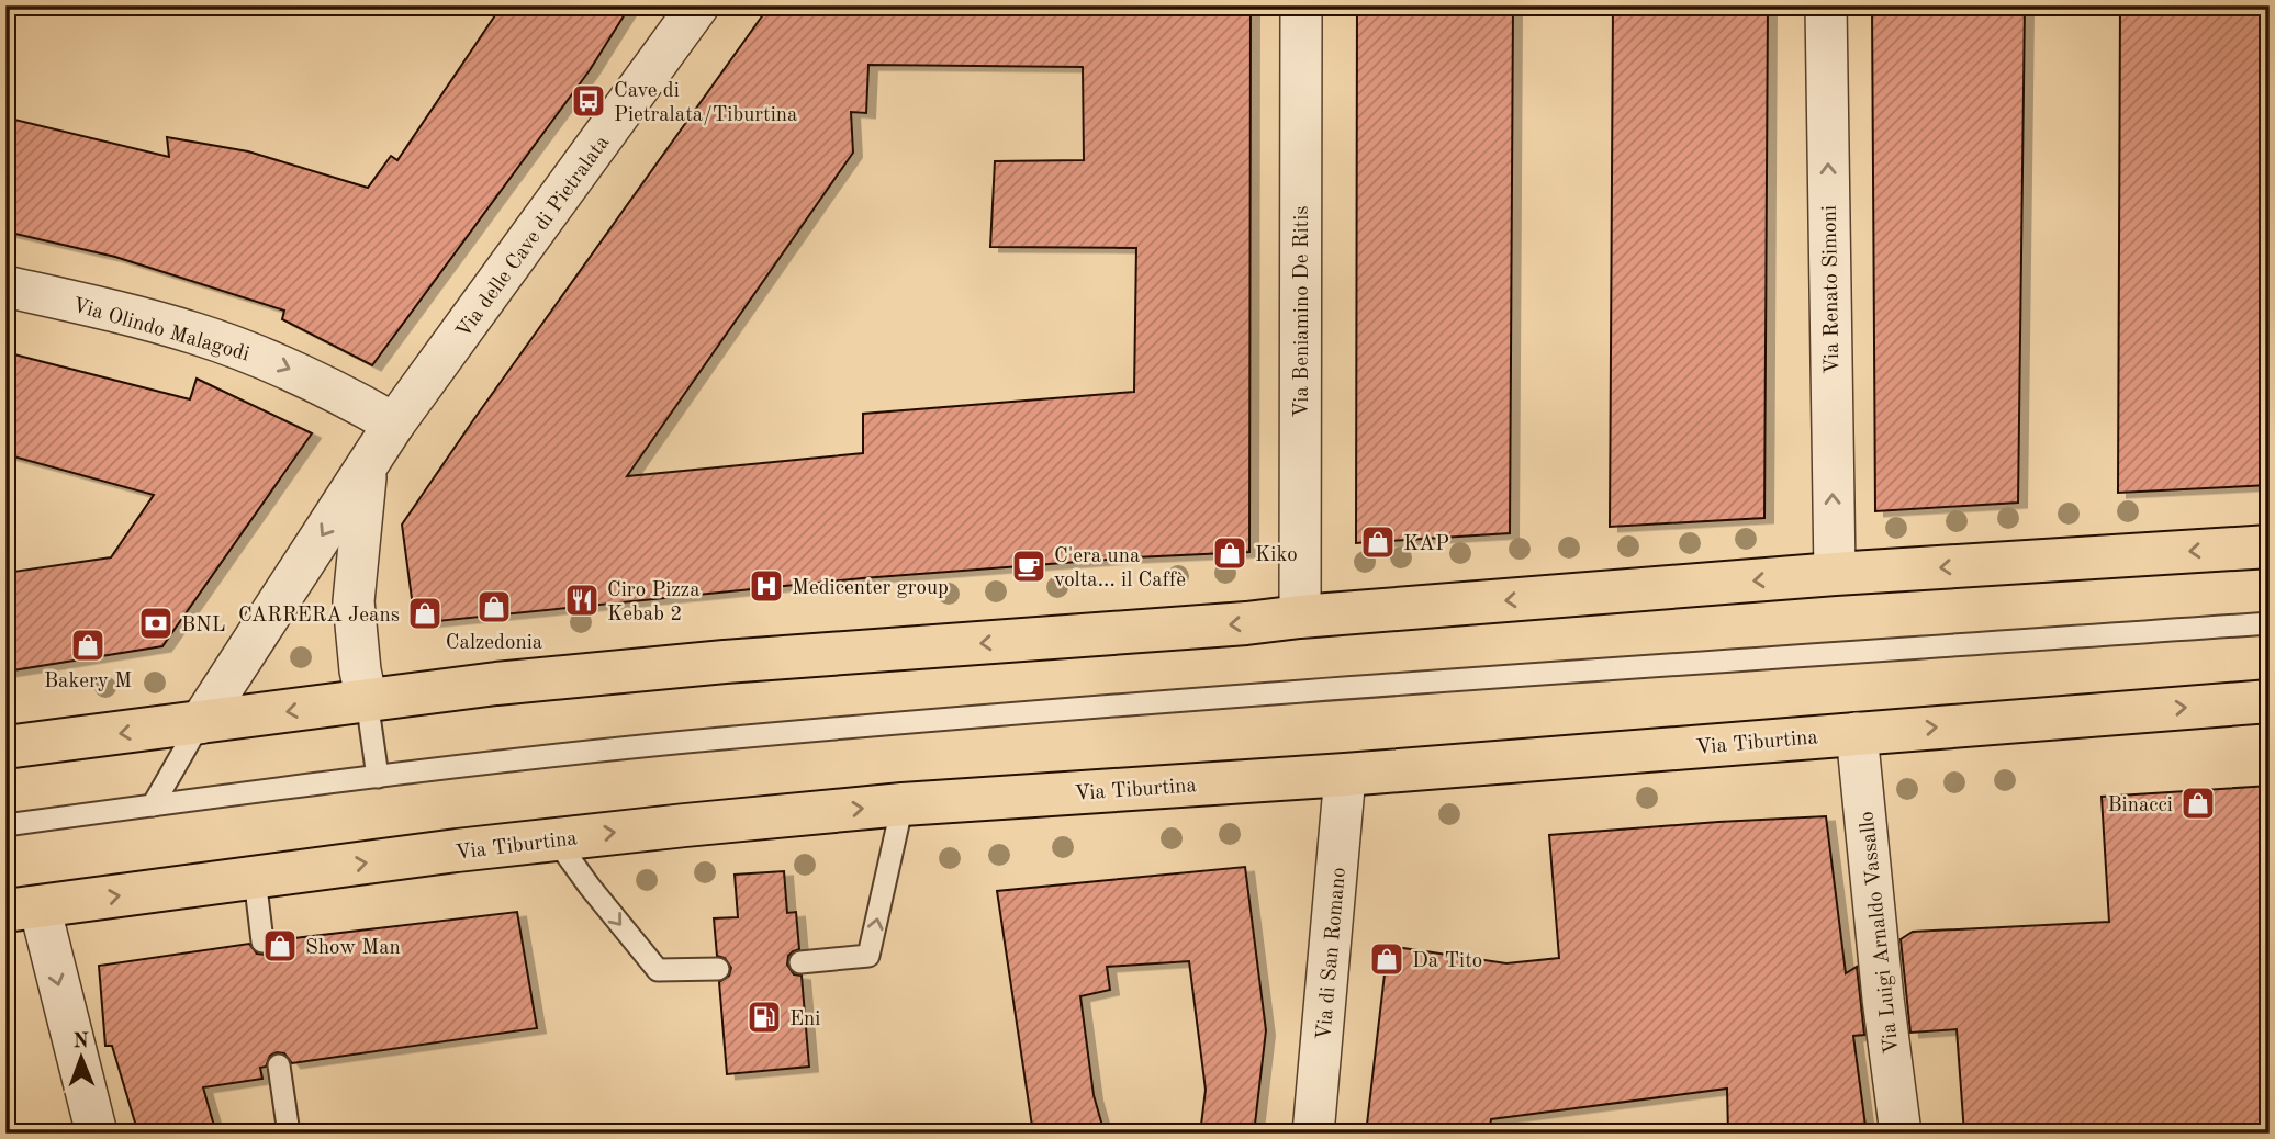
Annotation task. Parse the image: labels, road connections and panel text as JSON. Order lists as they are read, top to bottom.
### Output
{
  "streets": {
    "main road": ["Via Tiburtina"],
    "street": [
      "Via delle Cave di Pietralata",
      "Via Renato Simoni",
      "Via Beniamino De Ritis",
      "Via Olindo Malagodi",
      "Via Luigi Arnaldo Vassallo",
      "Via di San Romano"
    ]
  },
  "crossings": [
    ["Via delle Cave di Pietralata", "Via Olindo Malagodi"],
    ["Via Tiburtina", "Via Luigi Arnaldo Vassallo"],
    ["Via Tiburtina", "Via di San Romano"]
  ],
  "one_way": ["Via Renato Simoni", "Via Olindo Malagodi"],
  "places": {
    "bus stop": ["Cave di Pietralata/Tiburtina"],
    "shop": [
      "KAP",
      "Kiko",
      "Calzedonia",
      "CARRERA Jeans",
      "Bakery M",
      "Binacci",
      "Show Man",
      "Da Tito"
    ],
    "cafe": ["C'era una volta... il Caffè"],
    "hospital": ["Medicenter group"],
    "restaurant": ["Ciro Pizza Kebab 2"],
    "bank": ["BNL"],
    "fuel station": ["Eni"]
  },
  "north": "top"
}
